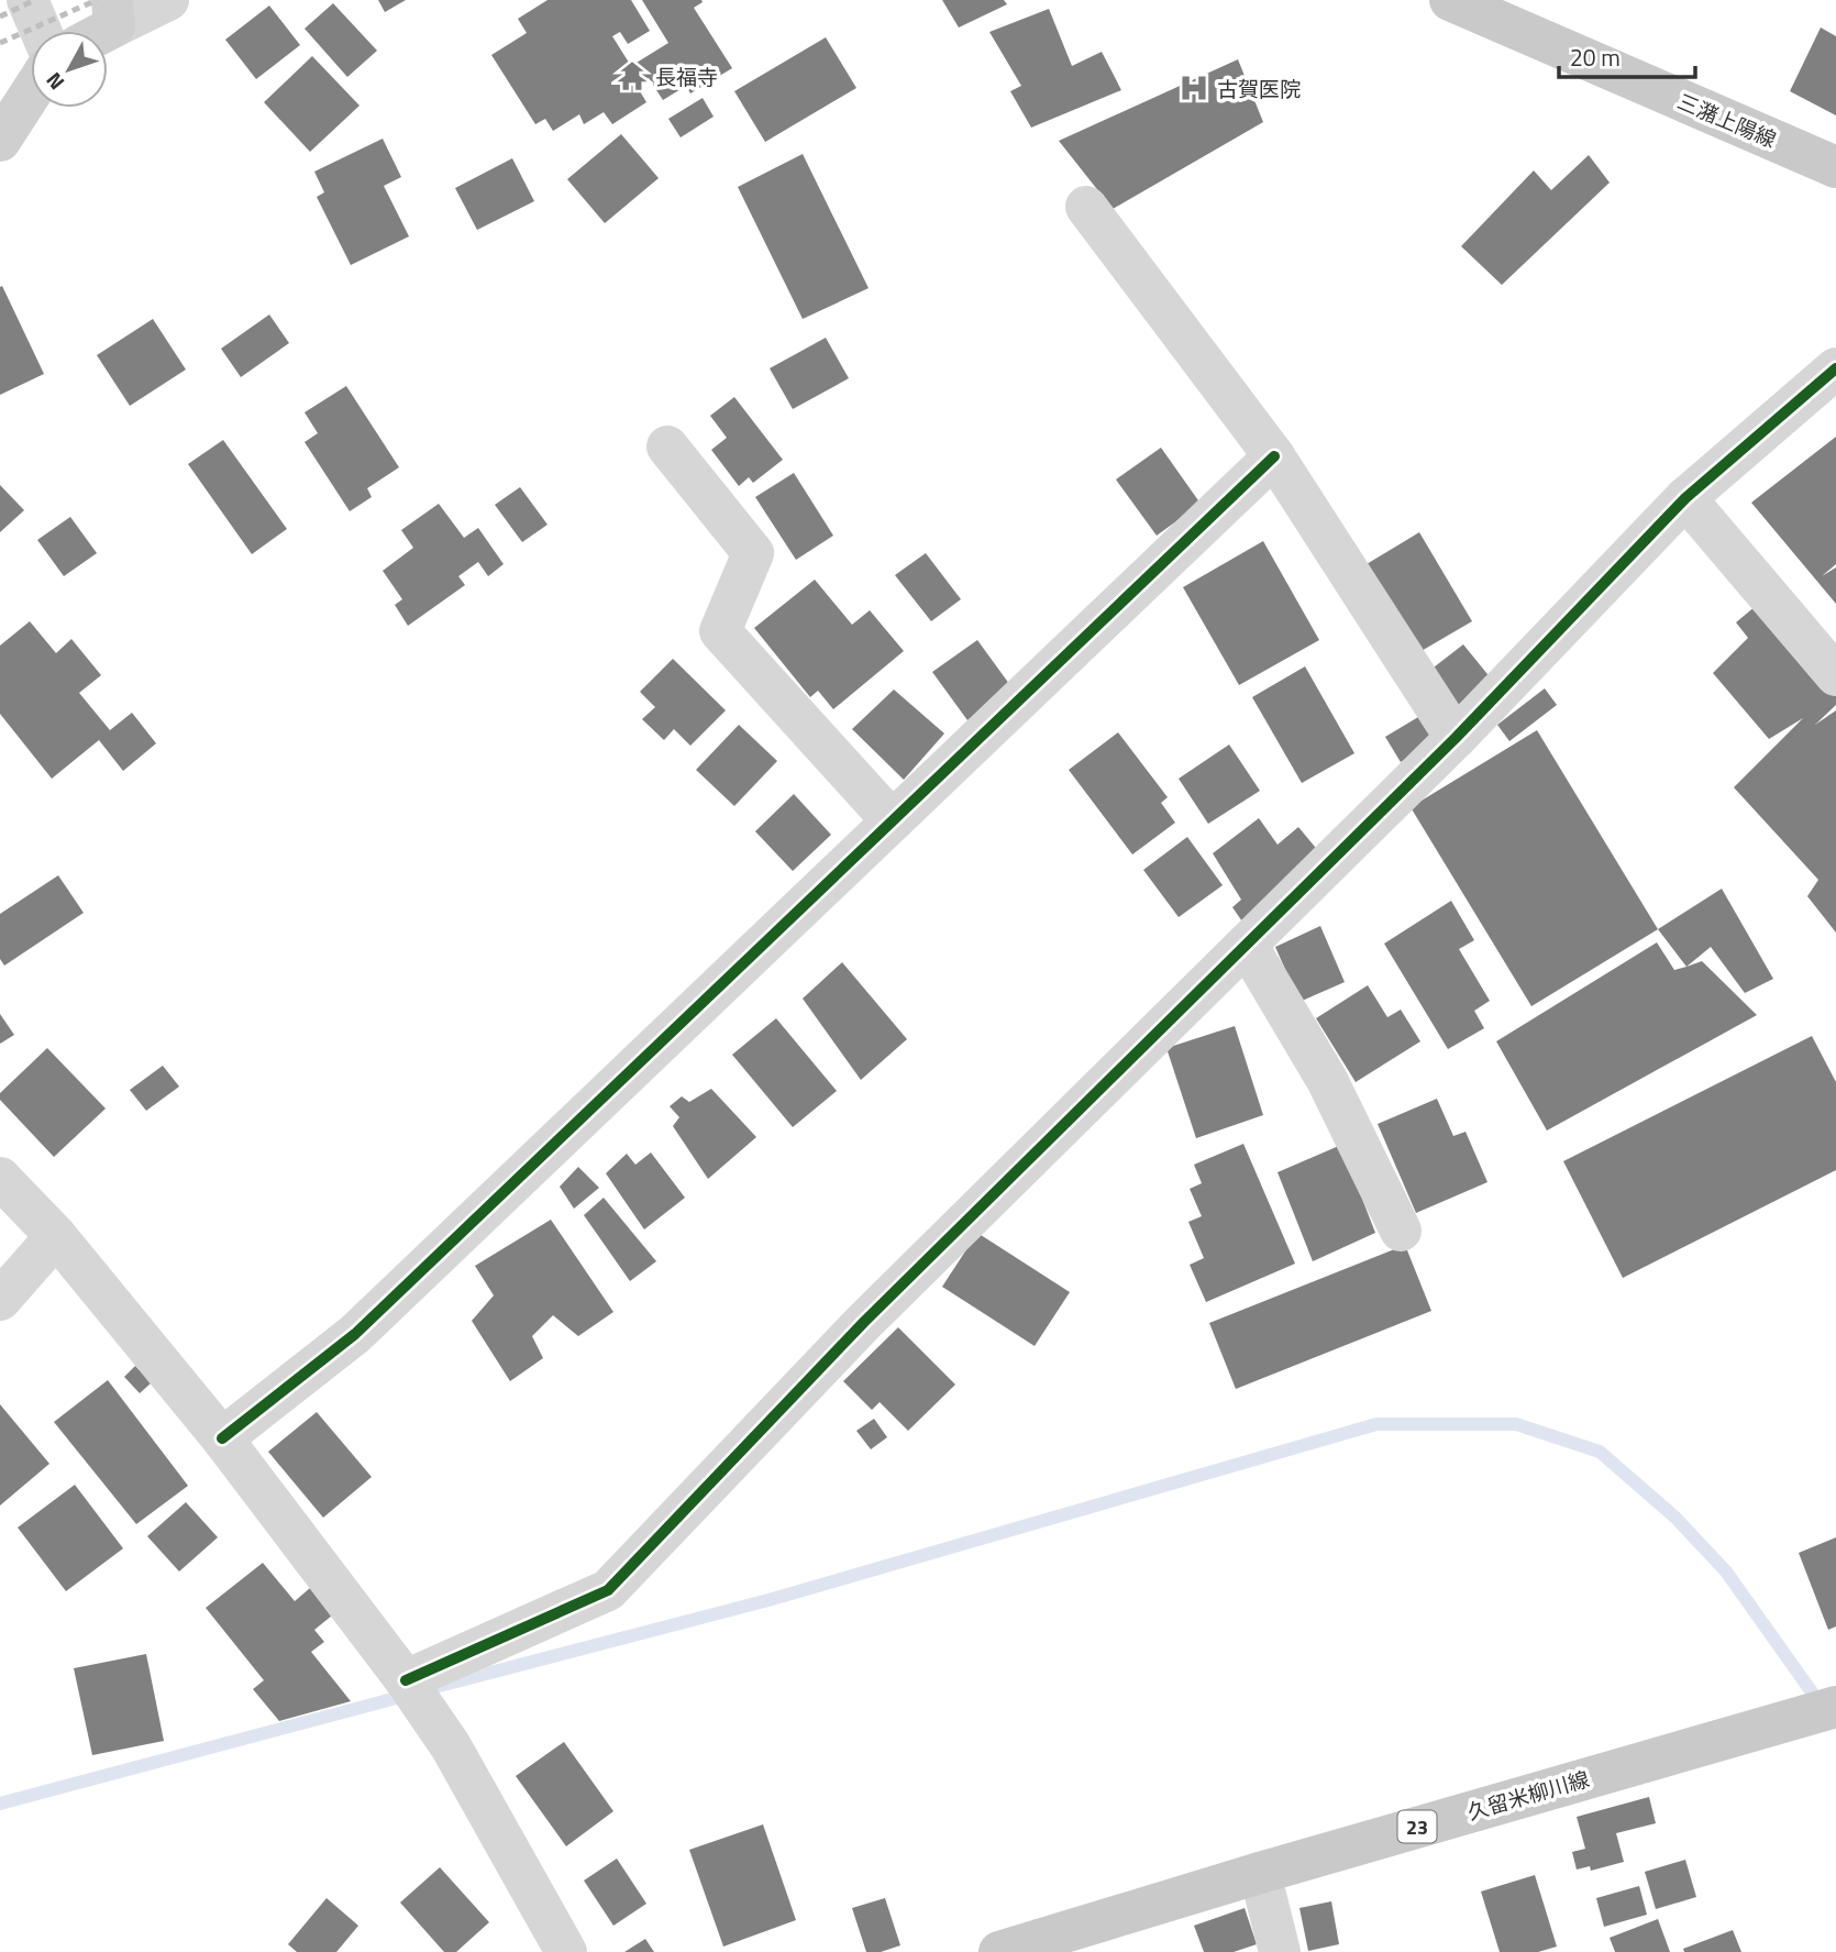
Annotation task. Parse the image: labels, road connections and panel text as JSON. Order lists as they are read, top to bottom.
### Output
{
  "streets": {
    "main road": ["三潴上陽線", "久留米柳川線", "23"]
  },
  "places": {
    "temple": ["長福寺"],
    "hospital": ["古賀医院"]
  },
  "scale_bar": "20 m",
  "north": "bottom left"
}
